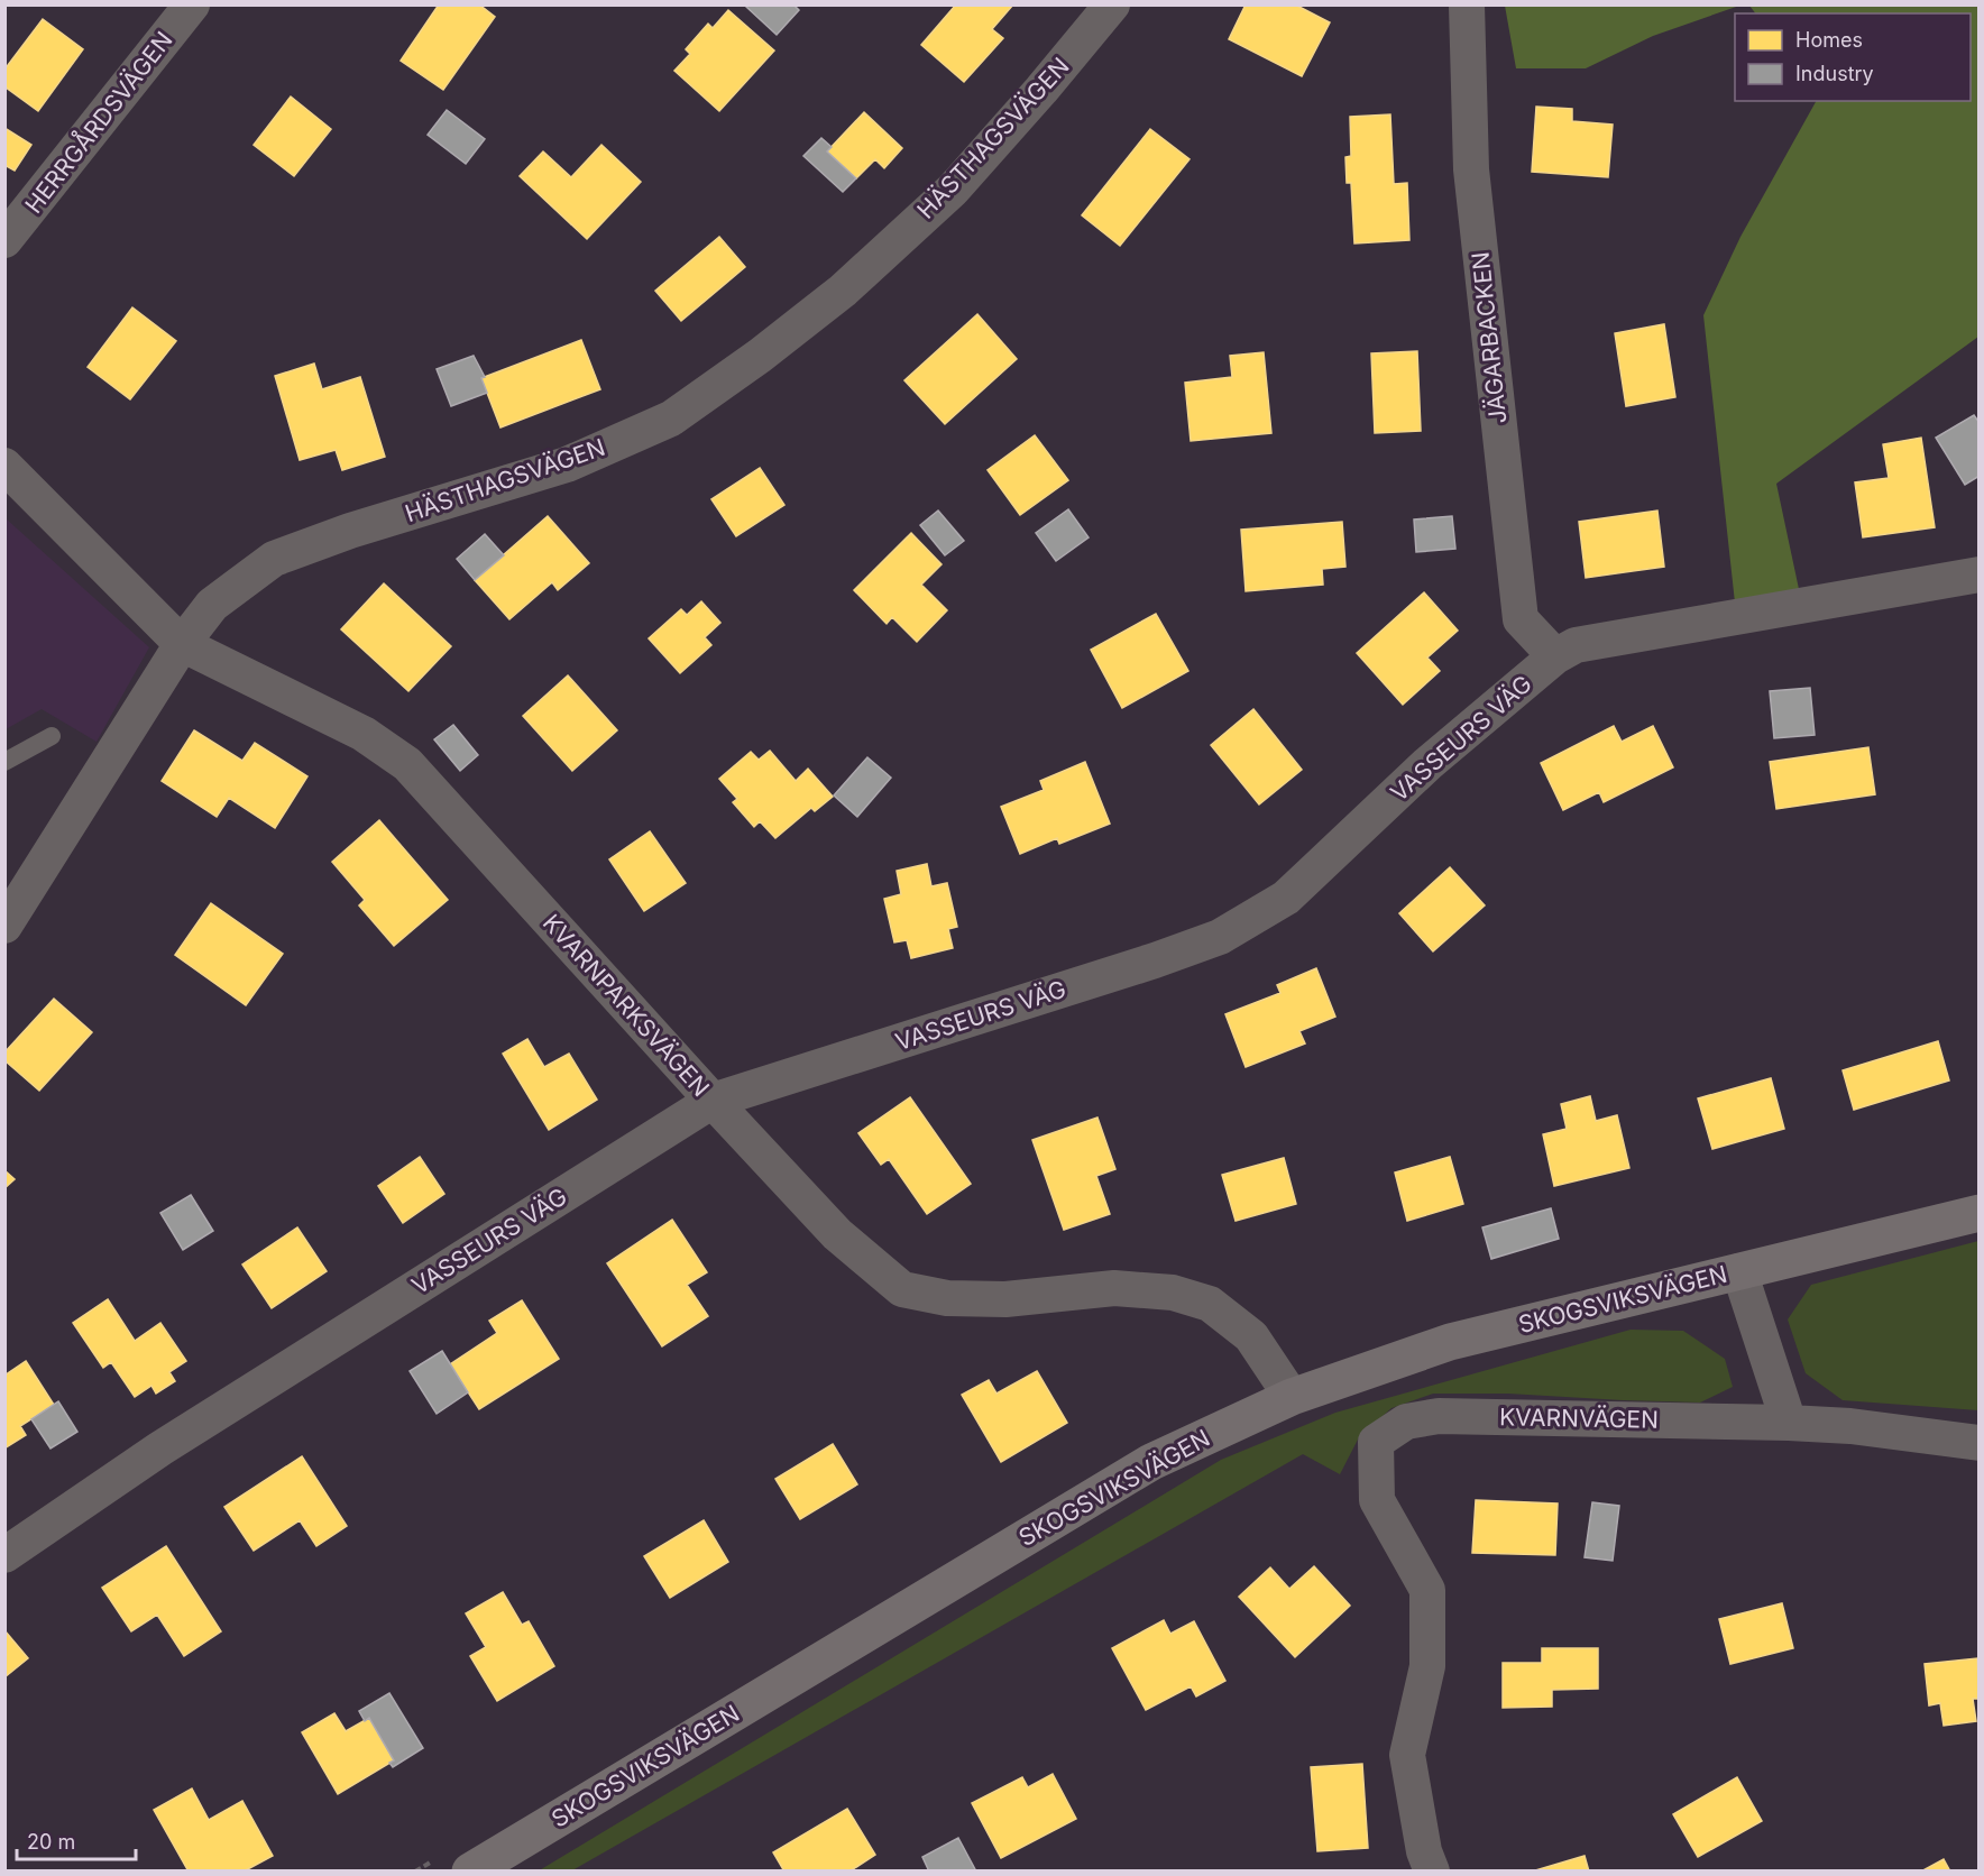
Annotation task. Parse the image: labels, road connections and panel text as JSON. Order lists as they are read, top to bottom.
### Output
{
  "streets": {
    "street": [
      "HERRGÅRDSVÄGEN",
      "HÄSTHAGSVÄGEN",
      "JÄGARBACKEN",
      "VASSEURS VÄG",
      "KVARNPARKSVÄGEN",
      "SKOGSVIKSVÄGEN",
      "KVARNVÄGEN"
    ]
  },
  "crossings": [
    ["HÄSTHAGSVÄGEN", "KVARNPARKSVÄGEN"],
    ["JÄGARBACKEN", "VASSEURS VÄG"],
    ["VASSEURS VÄG", "KVARNPARKSVÄGEN"],
    ["KVARNPARKSVÄGEN", "SKOGSVIKSVÄGEN"]
  ],
  "legend": ["Homes", "Industry"],
  "scale_bar": "20 m"
}
